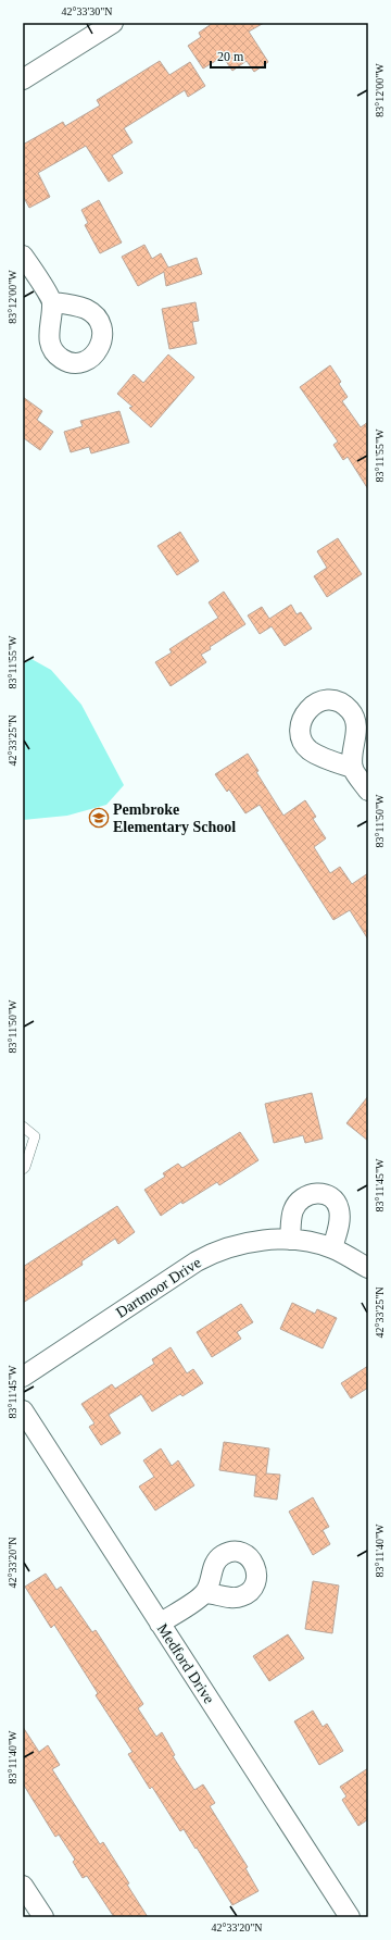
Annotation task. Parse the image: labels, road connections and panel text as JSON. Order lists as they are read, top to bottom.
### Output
{
  "streets": {
    "street": ["Dartmoor Drive", "Medford Drive"]
  },
  "places": {
    "school or university": ["Pembroke Elementary School"]
  },
  "scale_bar": "20 m",
  "coordinates": [
    "42°33'30\"N",
    "83°12'00\"W",
    "83°11'55\"W",
    "42°33'25\"N",
    "83°11'50\"W",
    "83°11'45\"W",
    "83°11'40\"W",
    "42°33'20\"N"
  ]
}
